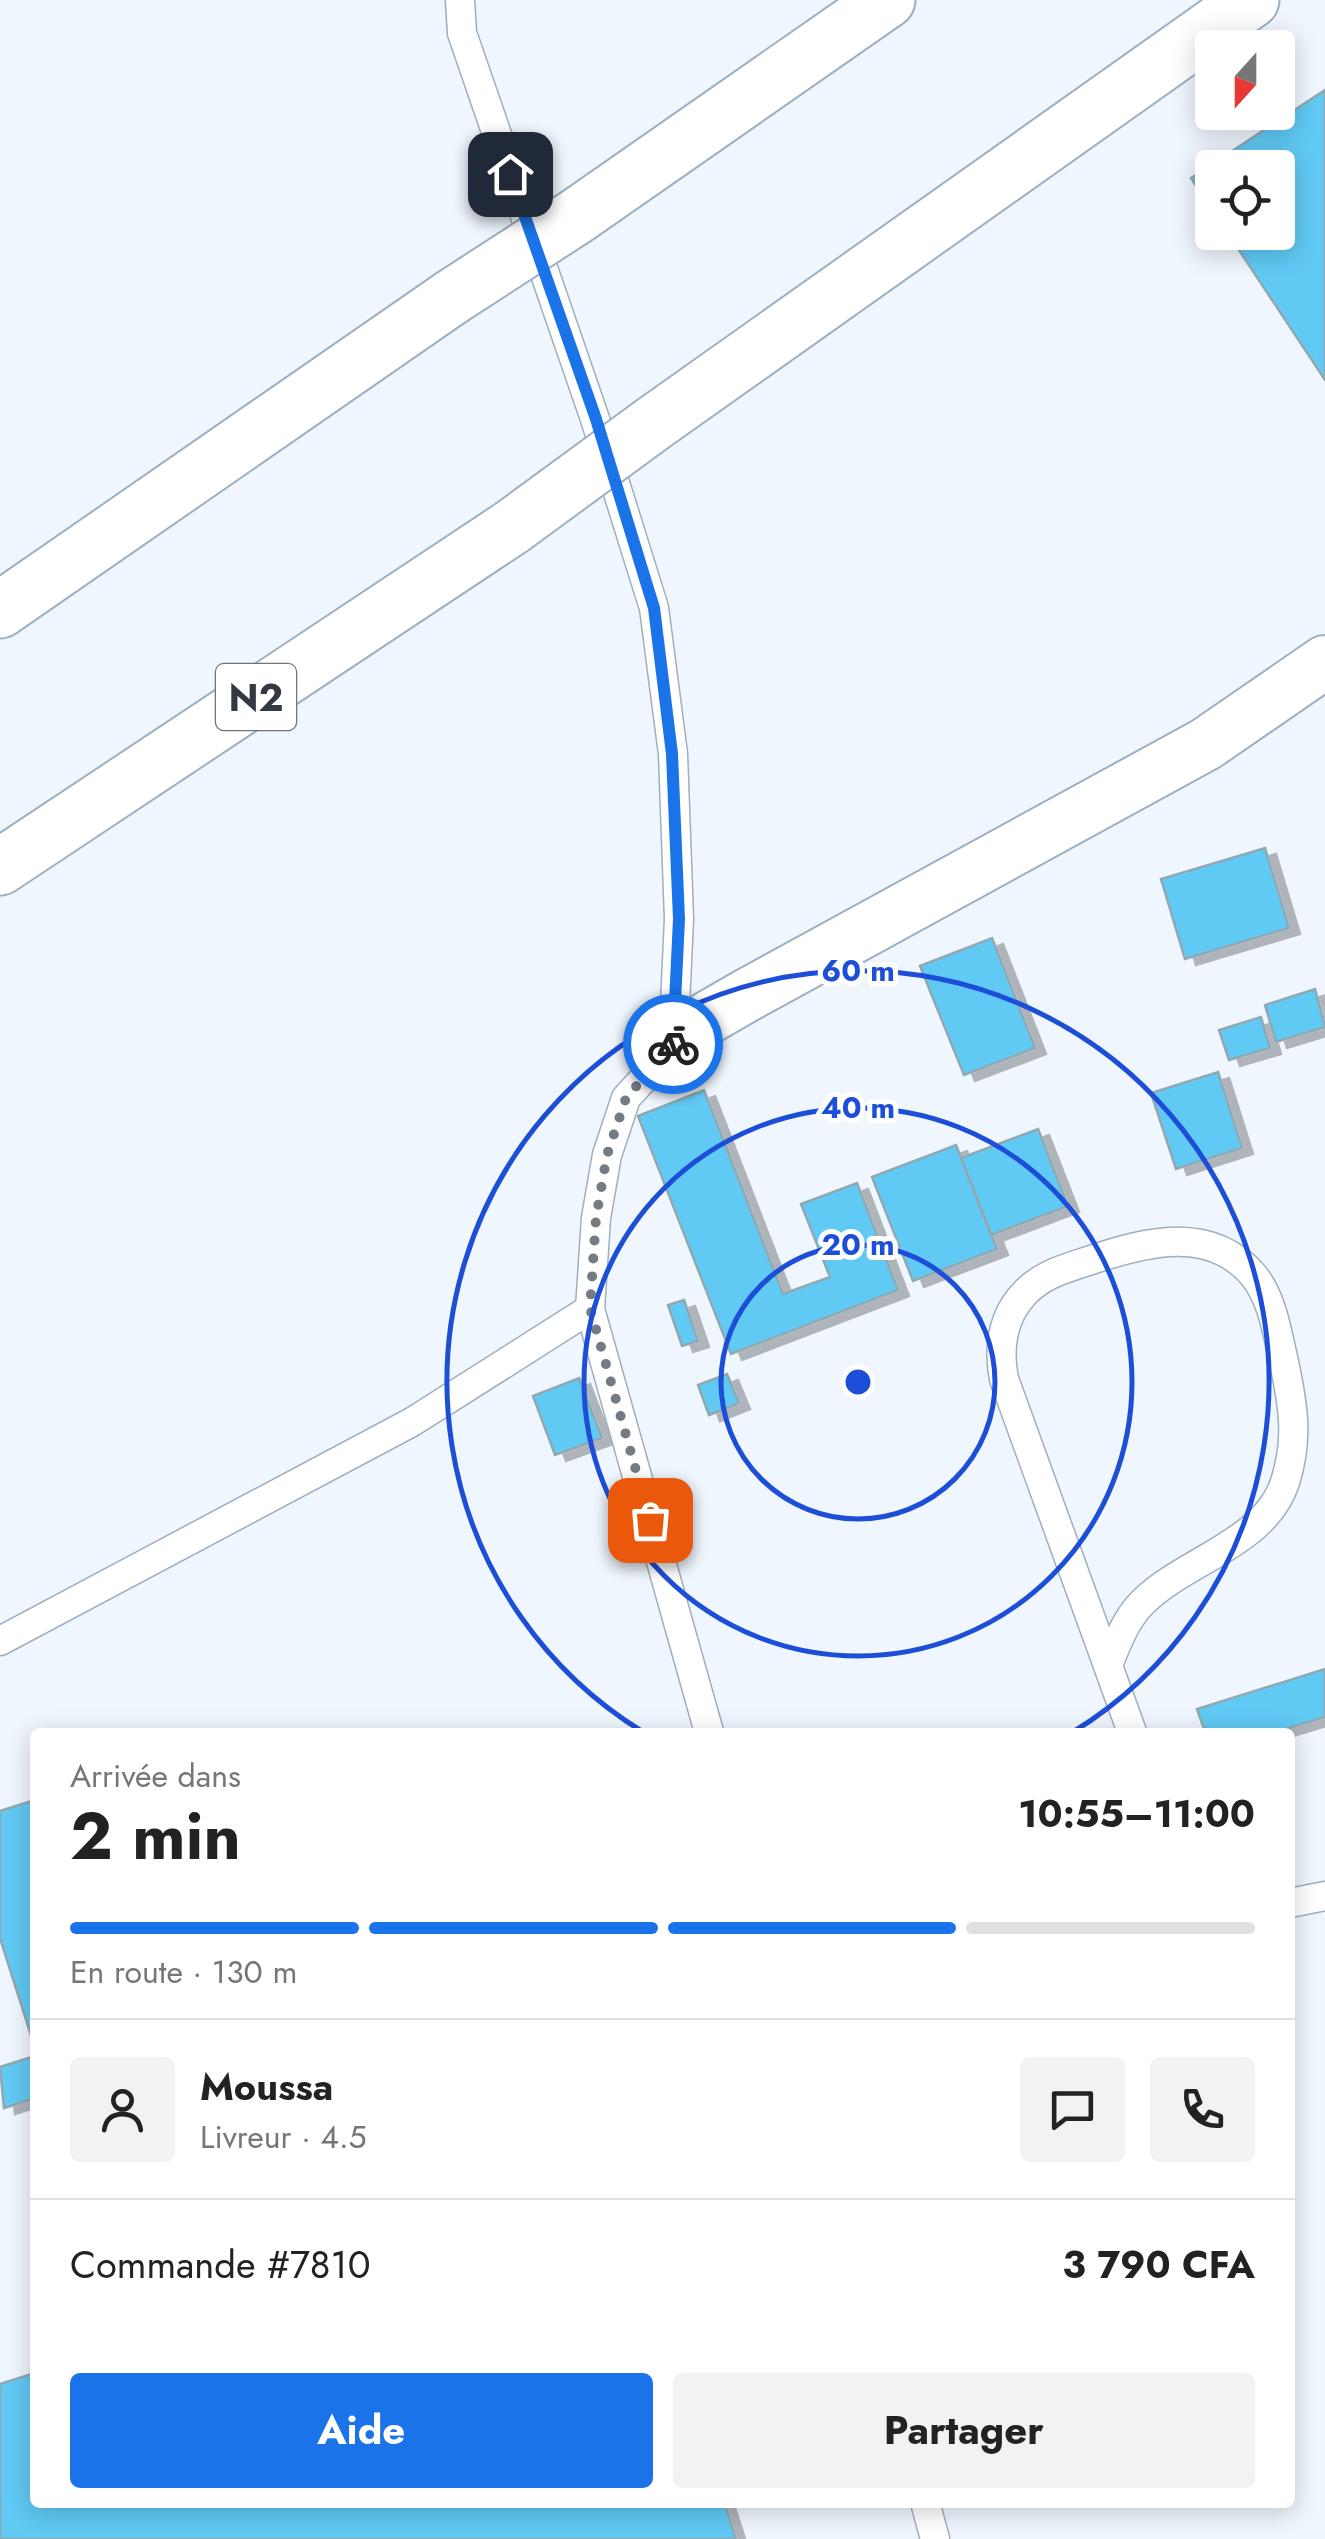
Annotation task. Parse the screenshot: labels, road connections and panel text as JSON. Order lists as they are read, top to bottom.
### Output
{
  "streets": {
    "highway": ["N2"]
  },
  "north": "bottom",
  "page": {
    "heading": ["2 min", "Arrivée dans", "10:55–11:00"],
    "panel": [
      "Moussa",
      "Livreur · 4.5",
      "Commande #7810",
      "3 790 CFA"
    ],
    "bar": "En route · 130 m",
    "buttons": ["Aide", "Partager"]
  },
  "rings": ["60 m", "40 m", "20 m"]
}
